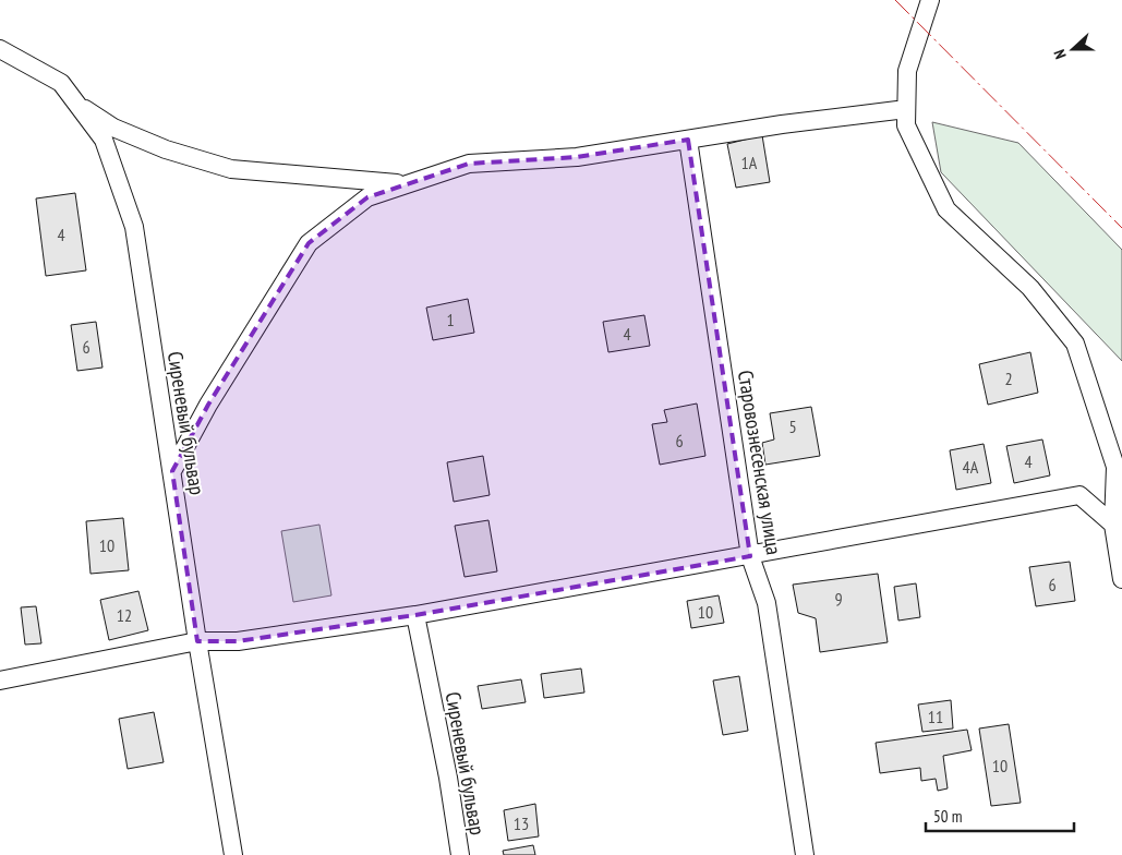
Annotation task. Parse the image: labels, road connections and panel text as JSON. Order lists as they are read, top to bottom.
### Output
{
  "streets": {
    "street": ["Сиреневый бульвар", "Старовознесенская улица"]
  },
  "house_numbers": [
    "1А",
    "4",
    "1",
    "4",
    "6",
    "2",
    "5",
    "6",
    "4",
    "4А",
    "10",
    "6",
    "9",
    "10",
    "12",
    "11",
    "10",
    "13"
  ],
  "scale_bar": "50 m",
  "north": "left"
}
